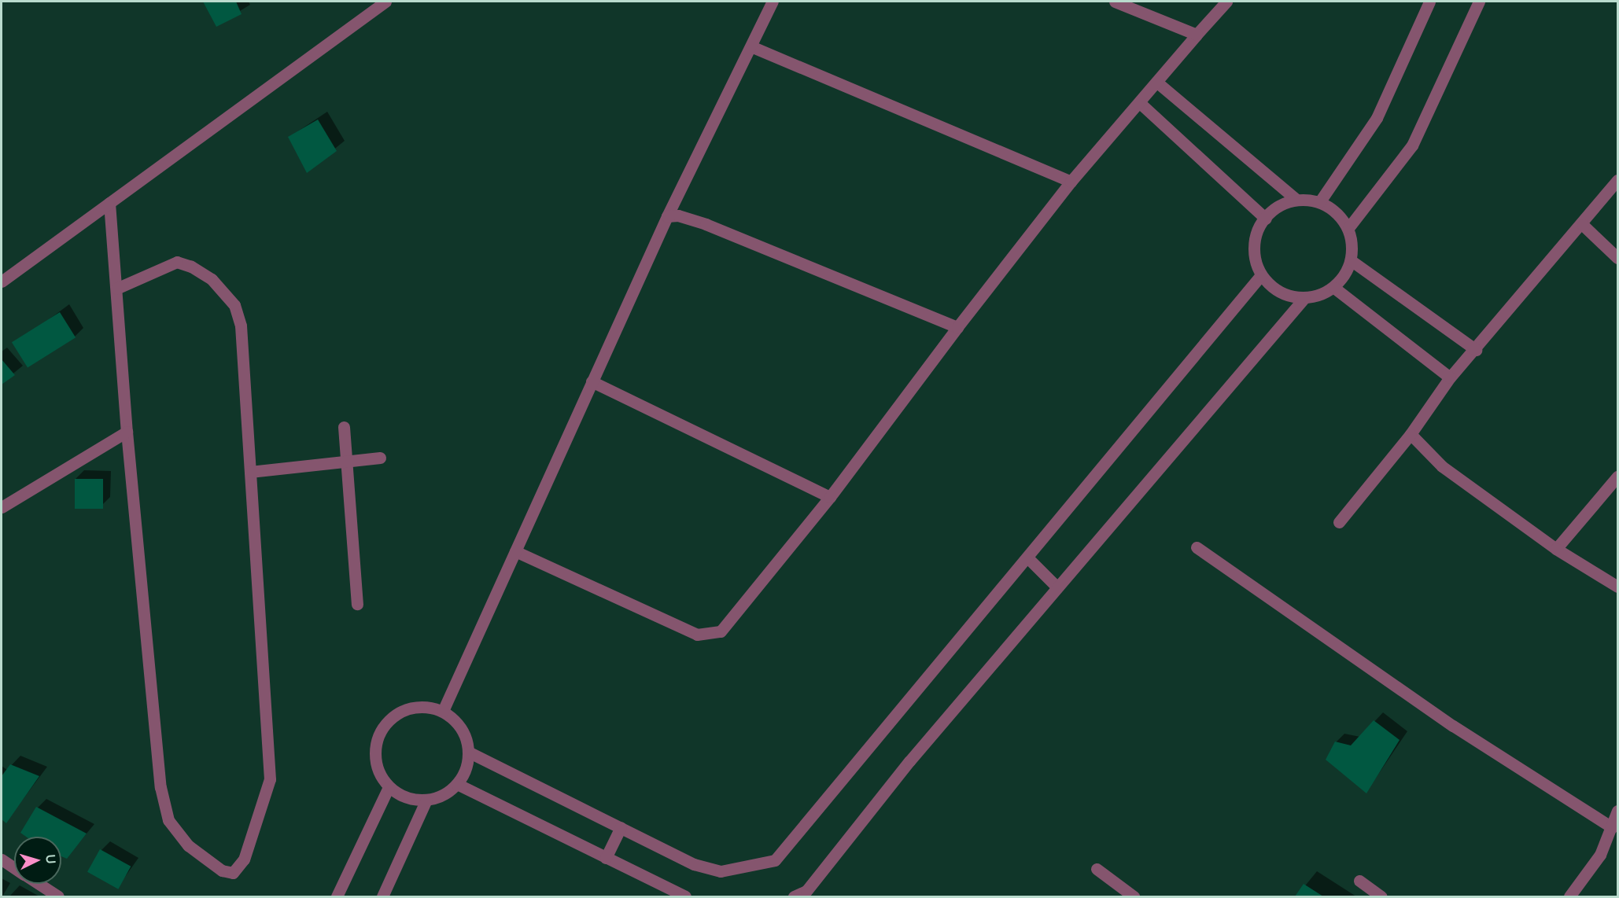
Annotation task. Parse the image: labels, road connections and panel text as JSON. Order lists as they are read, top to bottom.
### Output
{
  "north": "right"
}
